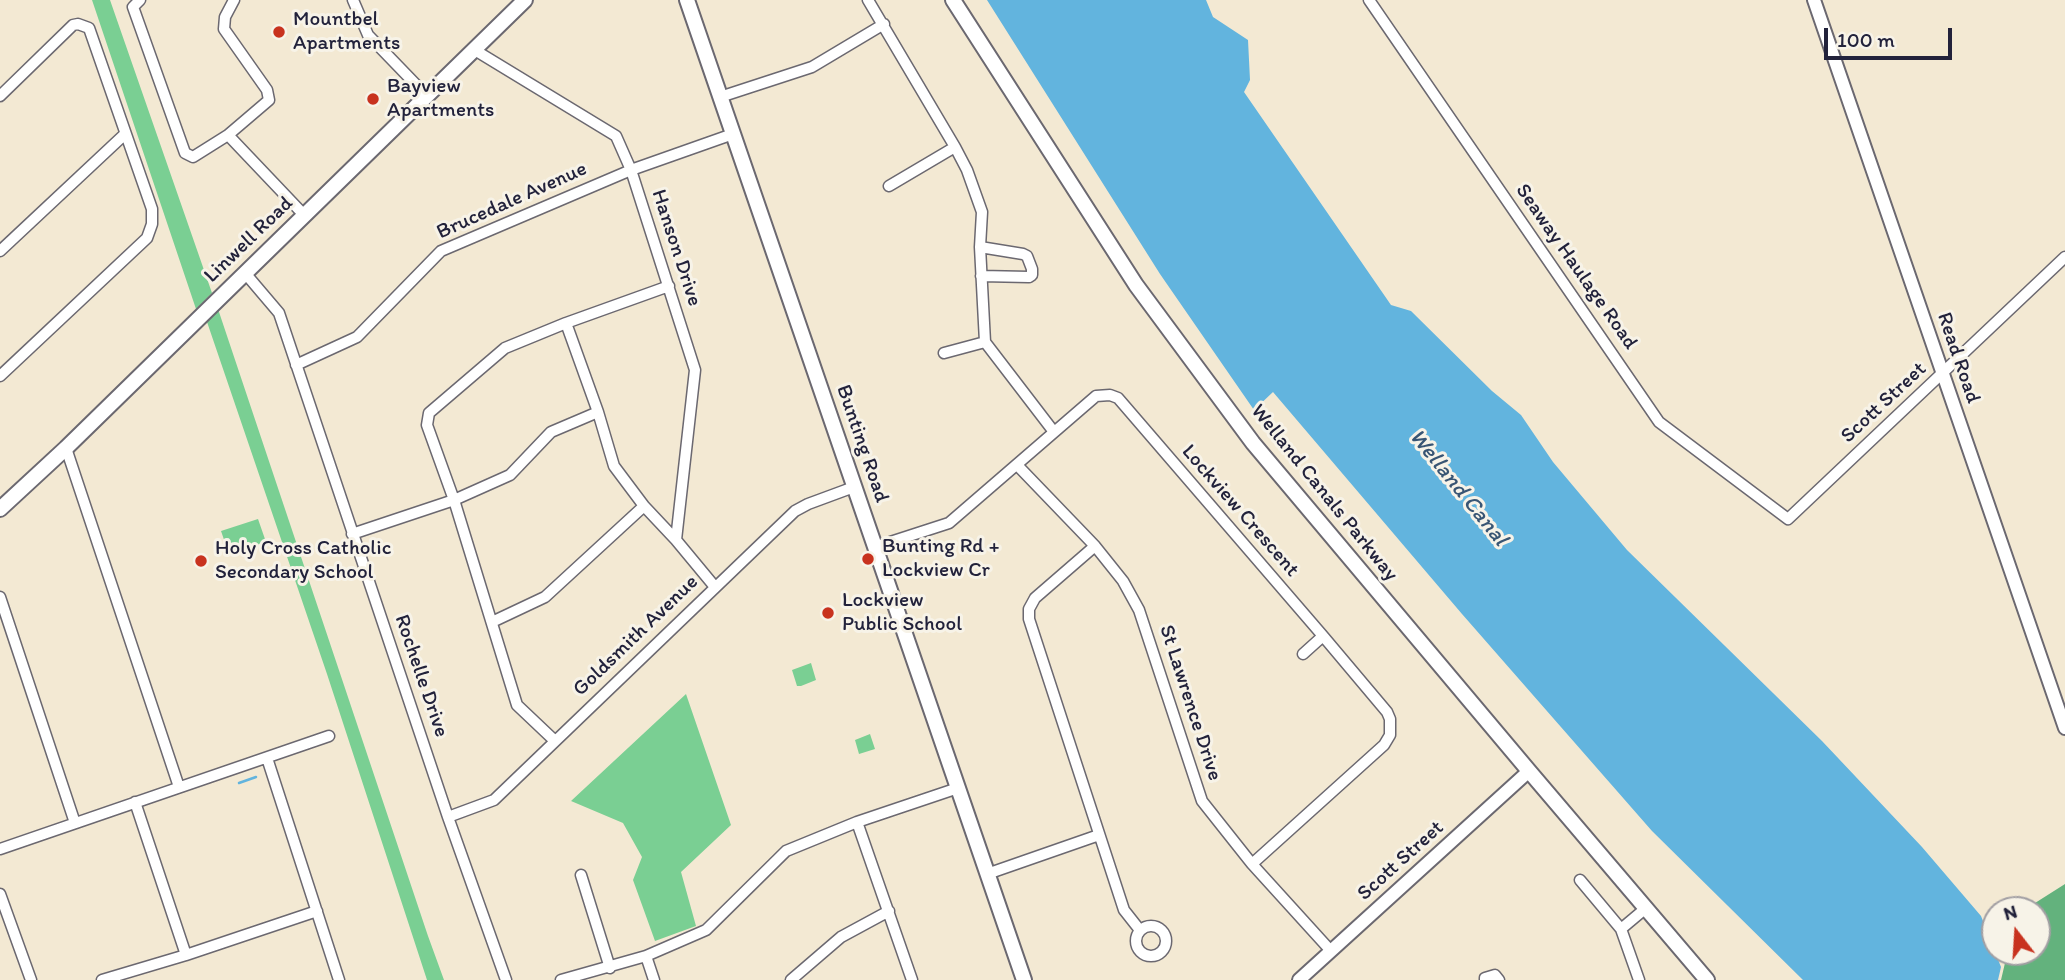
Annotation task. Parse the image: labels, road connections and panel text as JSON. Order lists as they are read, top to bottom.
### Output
{
  "streets": {
    "main road": ["Linwell Road", "Bunting Road", "Welland Canals Parkway"],
    "street": [
      "Brucedale Avenue",
      "Hanson Drive",
      "Seaway Haulage Road",
      "Read Road",
      "Scott Street",
      "Lockview Crescent",
      "Goldsmith Avenue",
      "Rochelle Drive",
      "St Lawrence Drive"
    ]
  },
  "crossings": [
    ["Brucedale Avenue", "Hanson Drive"],
    ["Brucedale Avenue", "Bunting Road"],
    ["Brucedale Avenue", "Rochelle Drive"],
    ["Linwell Road", "Hanson Drive"],
    ["Linwell Road", "Rochelle Drive"],
    ["Seaway Haulage Road", "Scott Street"],
    ["Read Road", "Scott Street"],
    ["Scott Street", "Welland Canals Parkway"],
    ["Scott Street", "St Lawrence Drive"],
    ["Bunting Road", "Lockview Crescent"],
    ["Bunting Road", "Goldsmith Avenue"],
    ["Lockview Crescent", "St Lawrence Drive"],
    ["Goldsmith Avenue", "Rochelle Drive"]
  ],
  "water": ["Welland Canal"],
  "places": [
    "Mountbel Apartments",
    "Bayview Apartments",
    "Bunting Rd + Lockview Cr",
    "Holy Cross Catholic Secondary School",
    "Lockview Public School"
  ],
  "scale_bar": "100 m",
  "north": "top"
}
